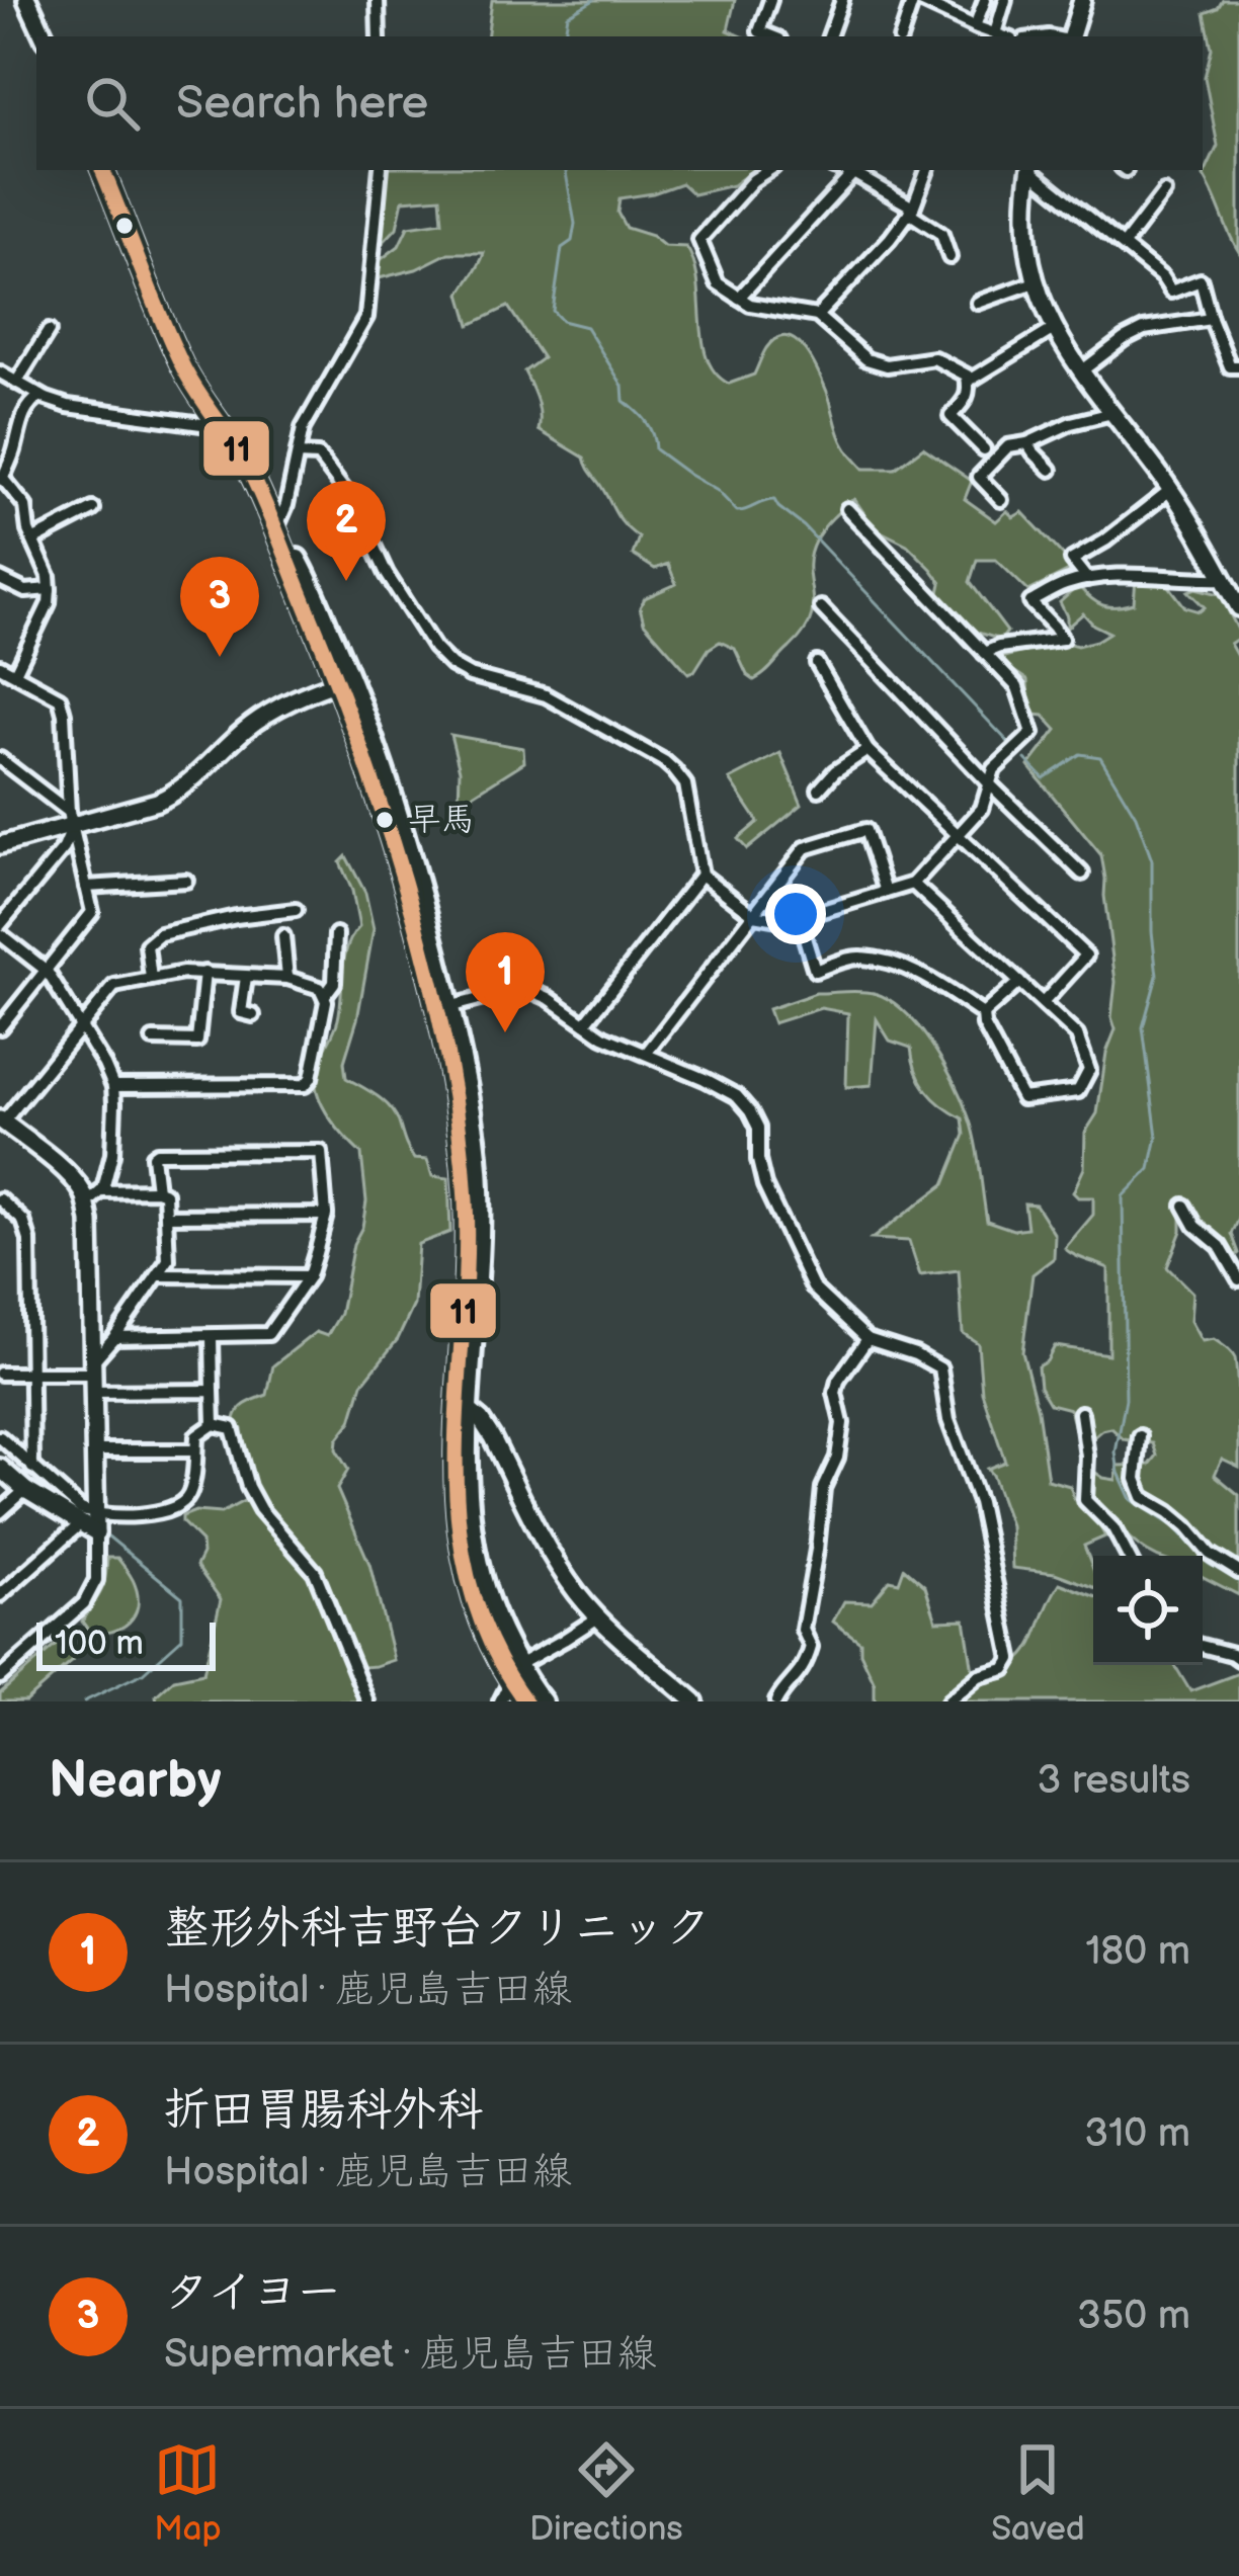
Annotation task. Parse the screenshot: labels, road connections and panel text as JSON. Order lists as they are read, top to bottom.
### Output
{
  "places": ["早馬"],
  "lines": ["transit line 11"],
  "scale_bar": "100 m",
  "page": {
    "search": "Search here",
    "pins": ["2", "3", "1"],
    "scale": "100 m",
    "heading": ["Nearby", "3 results"],
    "list": [
      {
        "mark": "1",
        "name": "整形外科吉野台クリニック",
        "note": "Hospital · 鹿児島吉田線",
        "value": "180 m"
      },
      {
        "mark": "2",
        "name": "折田胃腸科外科",
        "note": "Hospital · 鹿児島吉田線",
        "value": "310 m"
      },
      {
        "mark": "3",
        "name": "タイヨー",
        "note": "Supermarket · 鹿児島吉田線",
        "value": "350 m"
      }
    ],
    "nav": ["Map", "Directions", "Saved"]
  }
}
